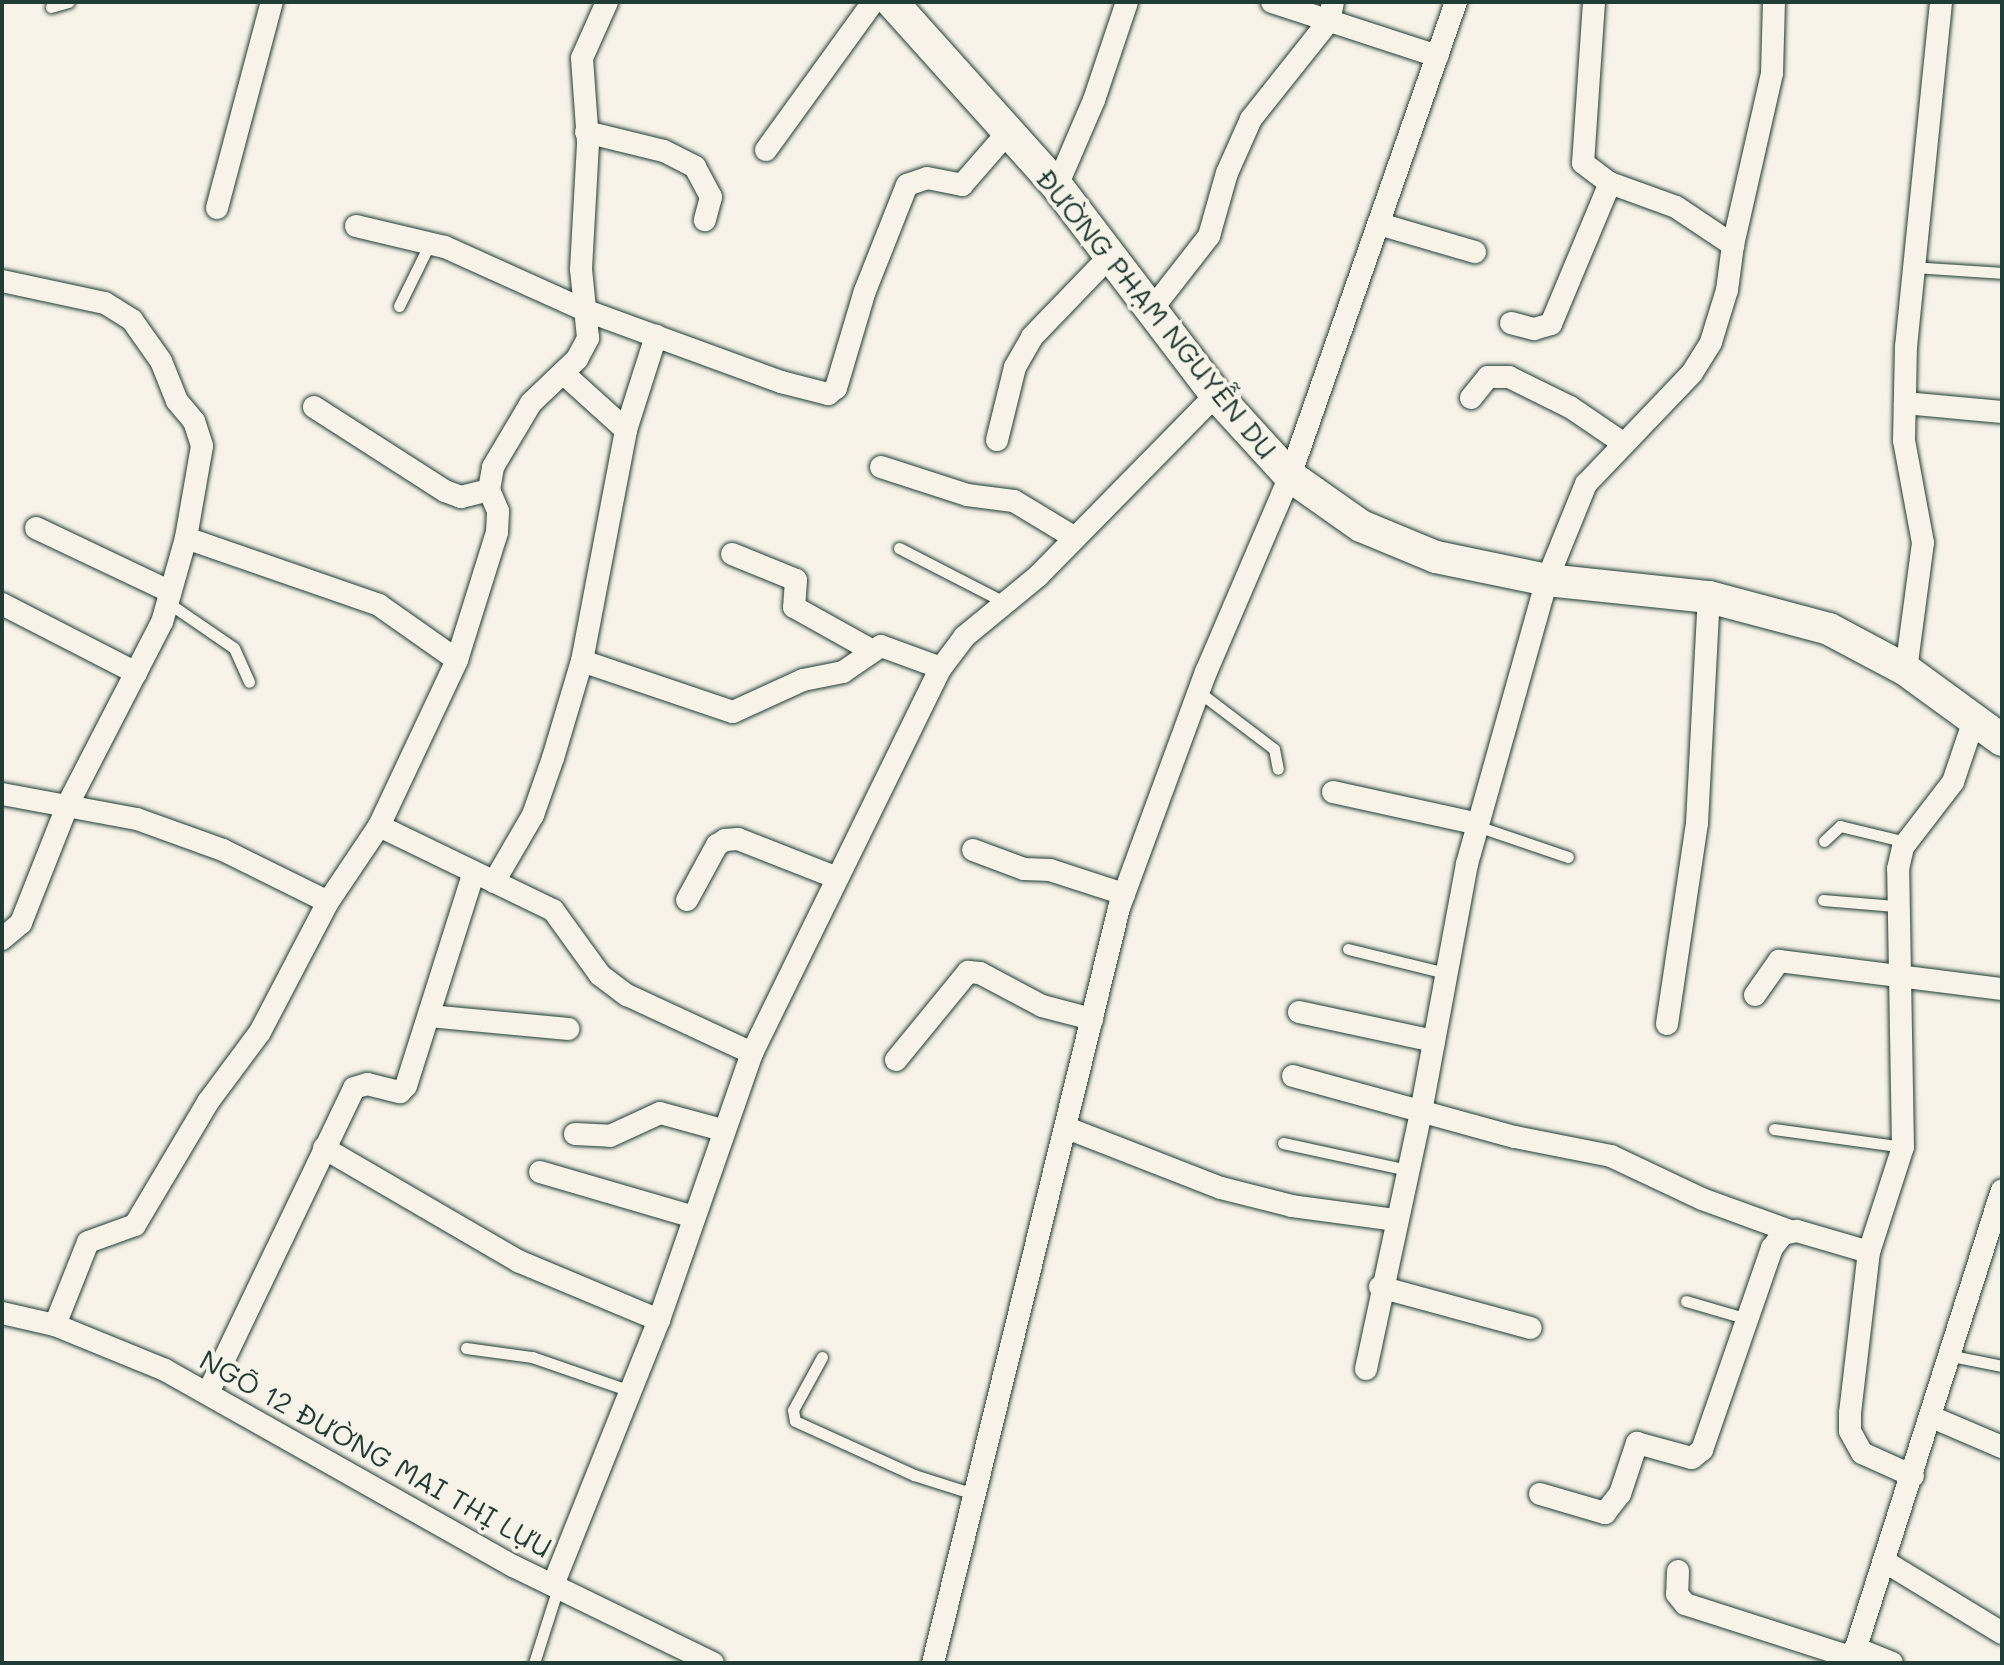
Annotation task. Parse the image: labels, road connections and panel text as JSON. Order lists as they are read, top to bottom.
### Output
{
  "streets": {
    "main road": ["ĐƯỜNG PHẠM NGUYỄN DU"],
    "street": ["NGÕ 12 ĐƯỜNG MAI THỊ LỰU"]
  }
}
